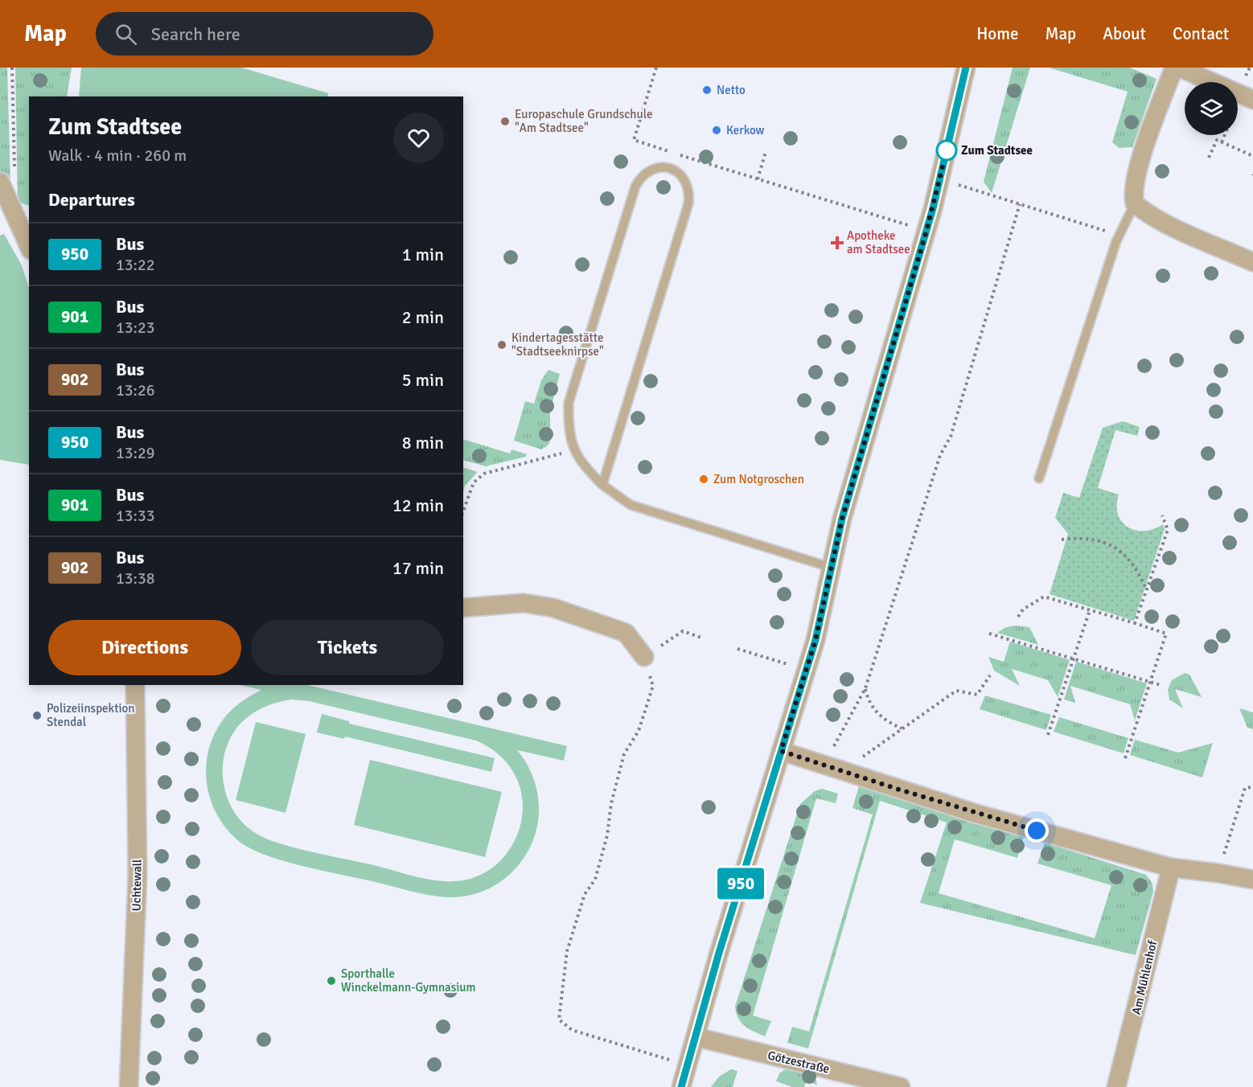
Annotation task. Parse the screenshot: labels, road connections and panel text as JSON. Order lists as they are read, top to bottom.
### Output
{
  "streets": {
    "street": ["Uchtewall", "Am Mühlenhof", "Götzestraße"]
  },
  "places": {
    "other": [
      "Netto",
      "Europaschule Grundschule \"Am Stadtsee\"",
      "Kerkow",
      "Zum Stadtsee",
      "Kindertagesstätte \"Stadtseeknirpse\"",
      "Zum Notgroschen",
      "Polizeiinspektion Stendal",
      "Sporthalle Winckelmann-Gymnasium"
    ],
    "health": ["Apotheke am Stadtsee"]
  },
  "lines": ["bus line 950"],
  "page": {
    "header": "Map",
    "search": "Search here",
    "nav": [
      "Home",
      "Map",
      "About",
      "Contact"
    ],
    "on_map": "950",
    "heading": [
      ["Zum Stadtsee", "Walk · 4 min · 260 m"],
      "Departures"
    ],
    "list": [
      {
        "mark": "950",
        "name": "Bus",
        "note": "13:22",
        "value": "1 min"
      },
      {
        "mark": "901",
        "name": "Bus",
        "note": "13:23",
        "value": "2 min"
      },
      {
        "mark": "902",
        "name": "Bus",
        "note": "13:26",
        "value": "5 min"
      },
      {
        "mark": "950",
        "name": "Bus",
        "note": "13:29",
        "value": "8 min"
      },
      {
        "mark": "901",
        "name": "Bus",
        "note": "13:33",
        "value": "12 min"
      },
      {
        "mark": "902",
        "name": "Bus",
        "note": "13:38",
        "value": "17 min"
      }
    ],
    "buttons": ["Directions", "Tickets"]
  }
}
